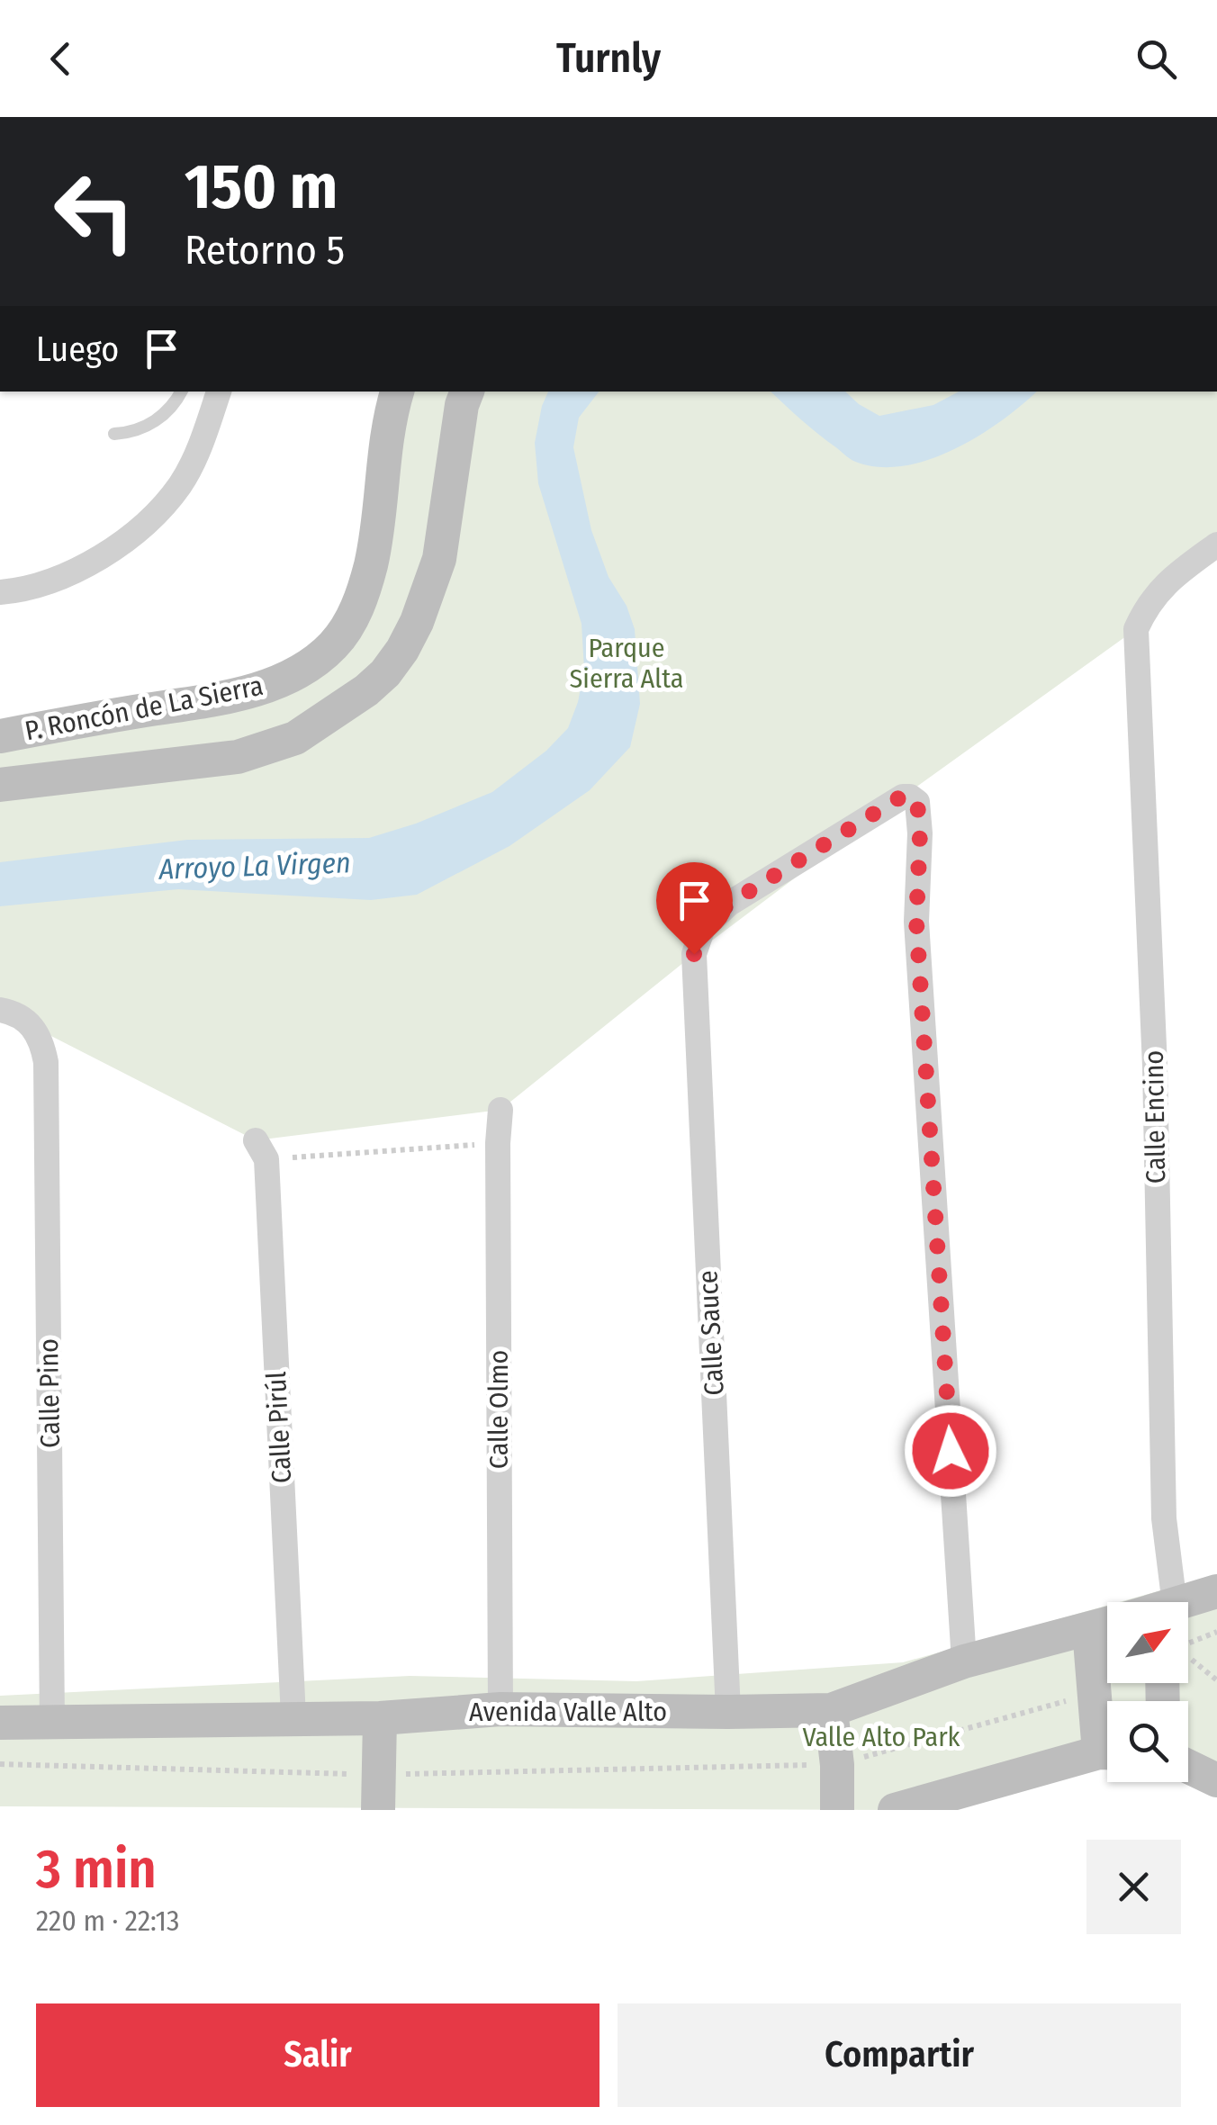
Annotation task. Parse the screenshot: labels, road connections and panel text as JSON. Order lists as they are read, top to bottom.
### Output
{
  "streets": {
    "street": [
      "P. Roncón de La Sierra",
      "Calle Encino",
      "Calle Sauce",
      "Calle Pino",
      "Calle Olmo",
      "Calle Pirúl",
      "Avenida Valle Alto"
    ]
  },
  "crossings": [
    ["Calle Sauce", "Avenida Valle Alto"],
    ["Calle Pino", "Avenida Valle Alto"],
    ["Calle Olmo", "Avenida Valle Alto"],
    ["Calle Pirúl", "Avenida Valle Alto"]
  ],
  "water": ["Arroyo La Virgen"],
  "parks": ["Parque Sierra Alta", "Valle Alto Park"],
  "north": "top right",
  "page": {
    "header": "Turnly",
    "turn": ["150 m", "Retorno 5"],
    "then": "Luego",
    "heading": ["3 min", "220 m · 22:13"],
    "buttons": ["Salir", "Compartir"]
  }
}
